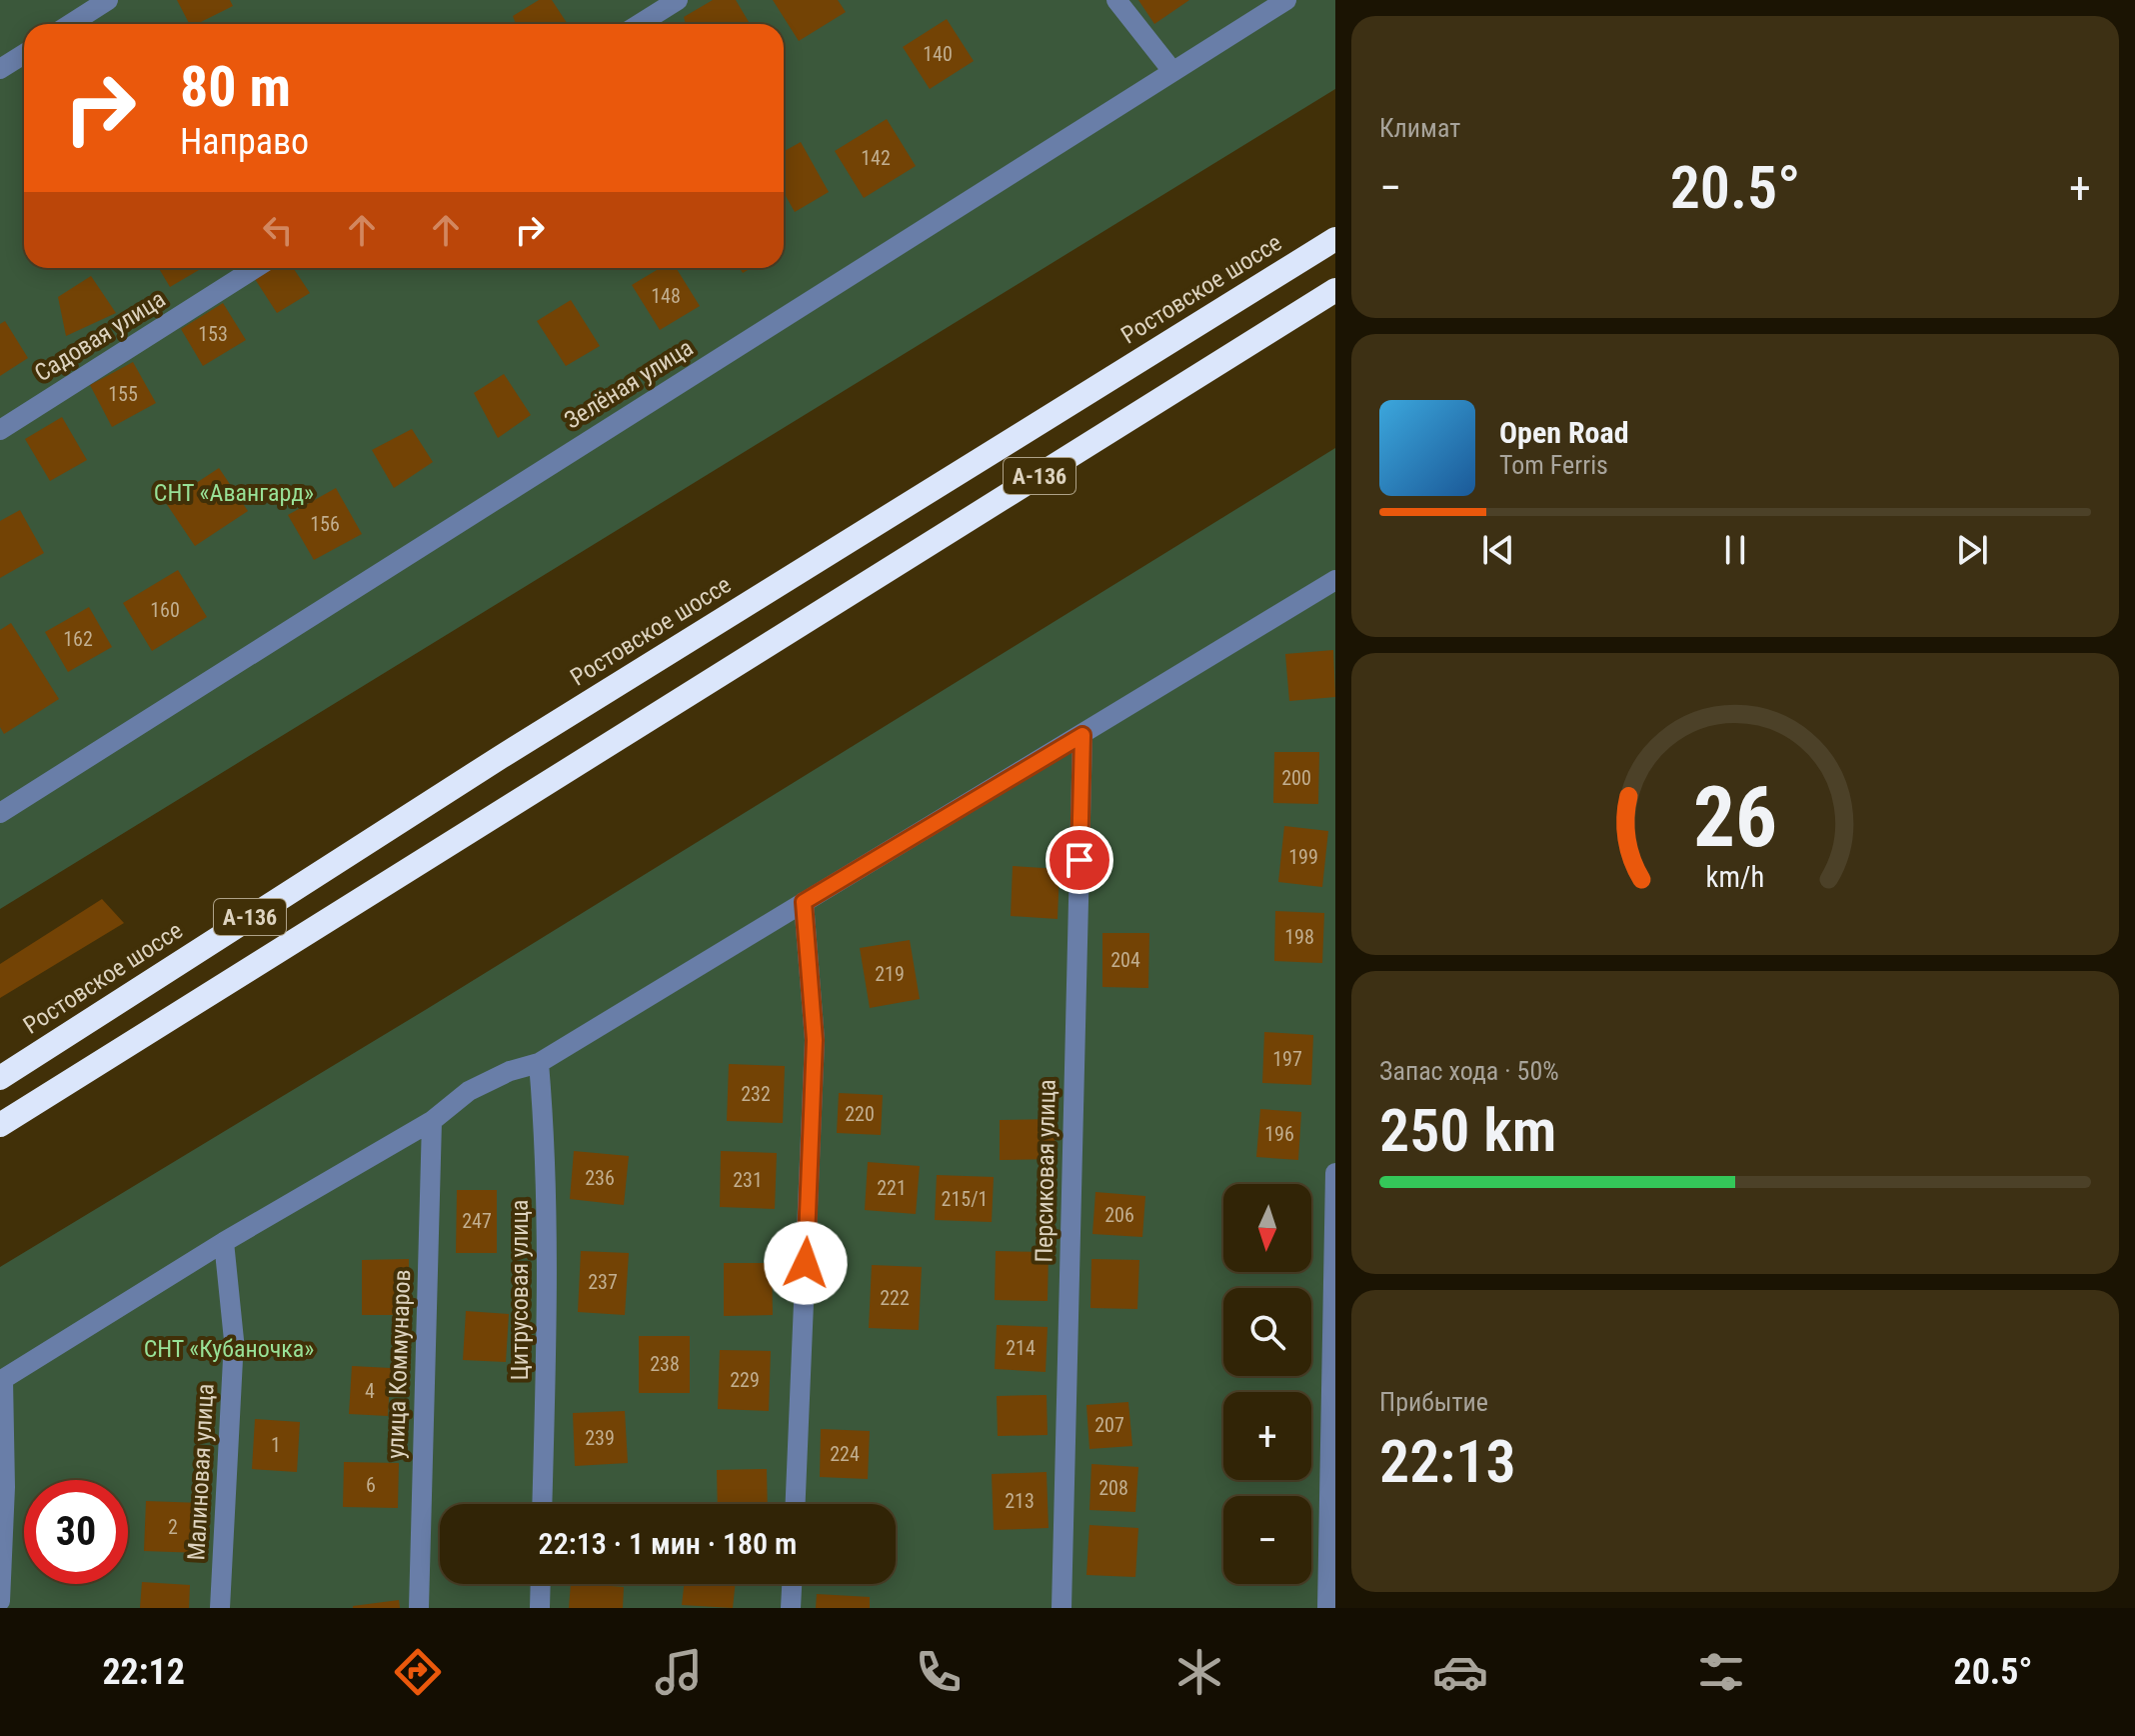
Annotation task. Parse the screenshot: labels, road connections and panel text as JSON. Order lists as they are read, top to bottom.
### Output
{
  "streets": {
    "highway": ["Ростовское шоссе", "А-136"],
    "street": [
      "Садовая улица",
      "Зелёная улица",
      "Персиковая улица",
      "Цитрусовая улица",
      "улица Коммунаров",
      "Малиновая улица"
    ]
  },
  "parks": ["СНТ «Авангард»", "СНТ «Кубаночка»"],
  "house_numbers": [
    "140",
    "142",
    "148",
    "153",
    "155",
    "156",
    "160",
    "162",
    "200",
    "199",
    "198",
    "204",
    "219",
    "197",
    "232",
    "220",
    "196",
    "236",
    "231",
    "221",
    "215/1",
    "206",
    "247",
    "237",
    "222",
    "214",
    "238",
    "229",
    "4",
    "207",
    "239",
    "1",
    "224",
    "6",
    "208",
    "213",
    "2"
  ],
  "north": "bottom",
  "page": {
    "tile": [
      "Климат",
      ["Запас хода · 50%", "250 km"],
      ["Прибытие", "22:13"]
    ],
    "turn": ["80 m", "Направо"],
    "heat": ["−", "20.5°", "+"],
    "song": ["Open Road", "Tom Ferris"],
    "map_buttons": ["+", "−"],
    "limit": "30",
    "trip": "22:13 · 1 мин · 180 m",
    "tabs": ["22:12", "20.5°"],
    "gauge": ["26", "km/h"]
  }
}
